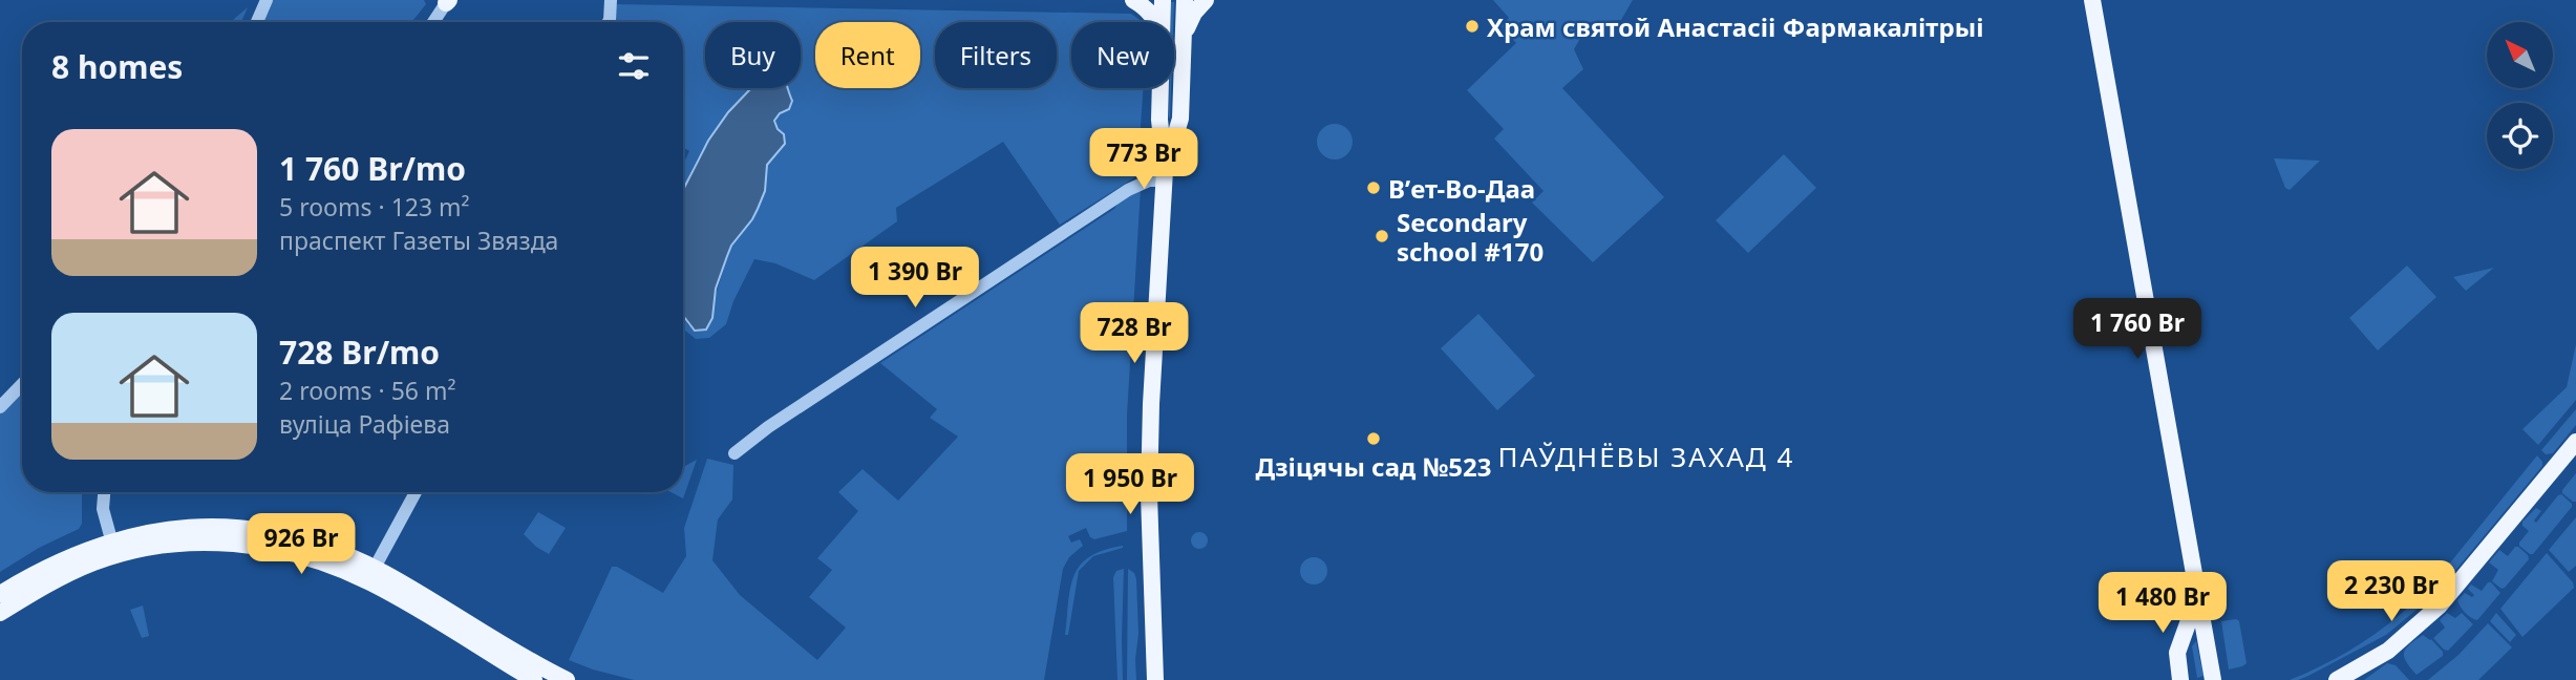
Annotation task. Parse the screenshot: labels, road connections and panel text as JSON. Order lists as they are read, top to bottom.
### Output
{
  "districts": ["ПАЎДНЁВЫ ЗАХАД 4"],
  "places": [
    "Храм святой Анастасіі Фармакалітрыі",
    "Вʼет-Во-Даа",
    "Secondary school #170",
    "Дзіцячы сад №523"
  ],
  "north": "top left",
  "page": {
    "chip": [
      "Buy",
      "Rent",
      "Filters",
      "New"
    ],
    "heading": "8 homes",
    "list": [
      {
        "name": "1 760 Br/mo",
        "note": "5 rooms · 123 m² · праспект Газеты Звязда"
      },
      {
        "name": "728 Br/mo",
        "note": "2 rooms · 56 m² · вуліца Рафіева"
      }
    ],
    "price": [
      "773 Br",
      "1 390 Br",
      "1 760 Br",
      "728 Br",
      "1 950 Br",
      "926 Br",
      "2 230 Br",
      "1 480 Br"
    ]
  }
}
